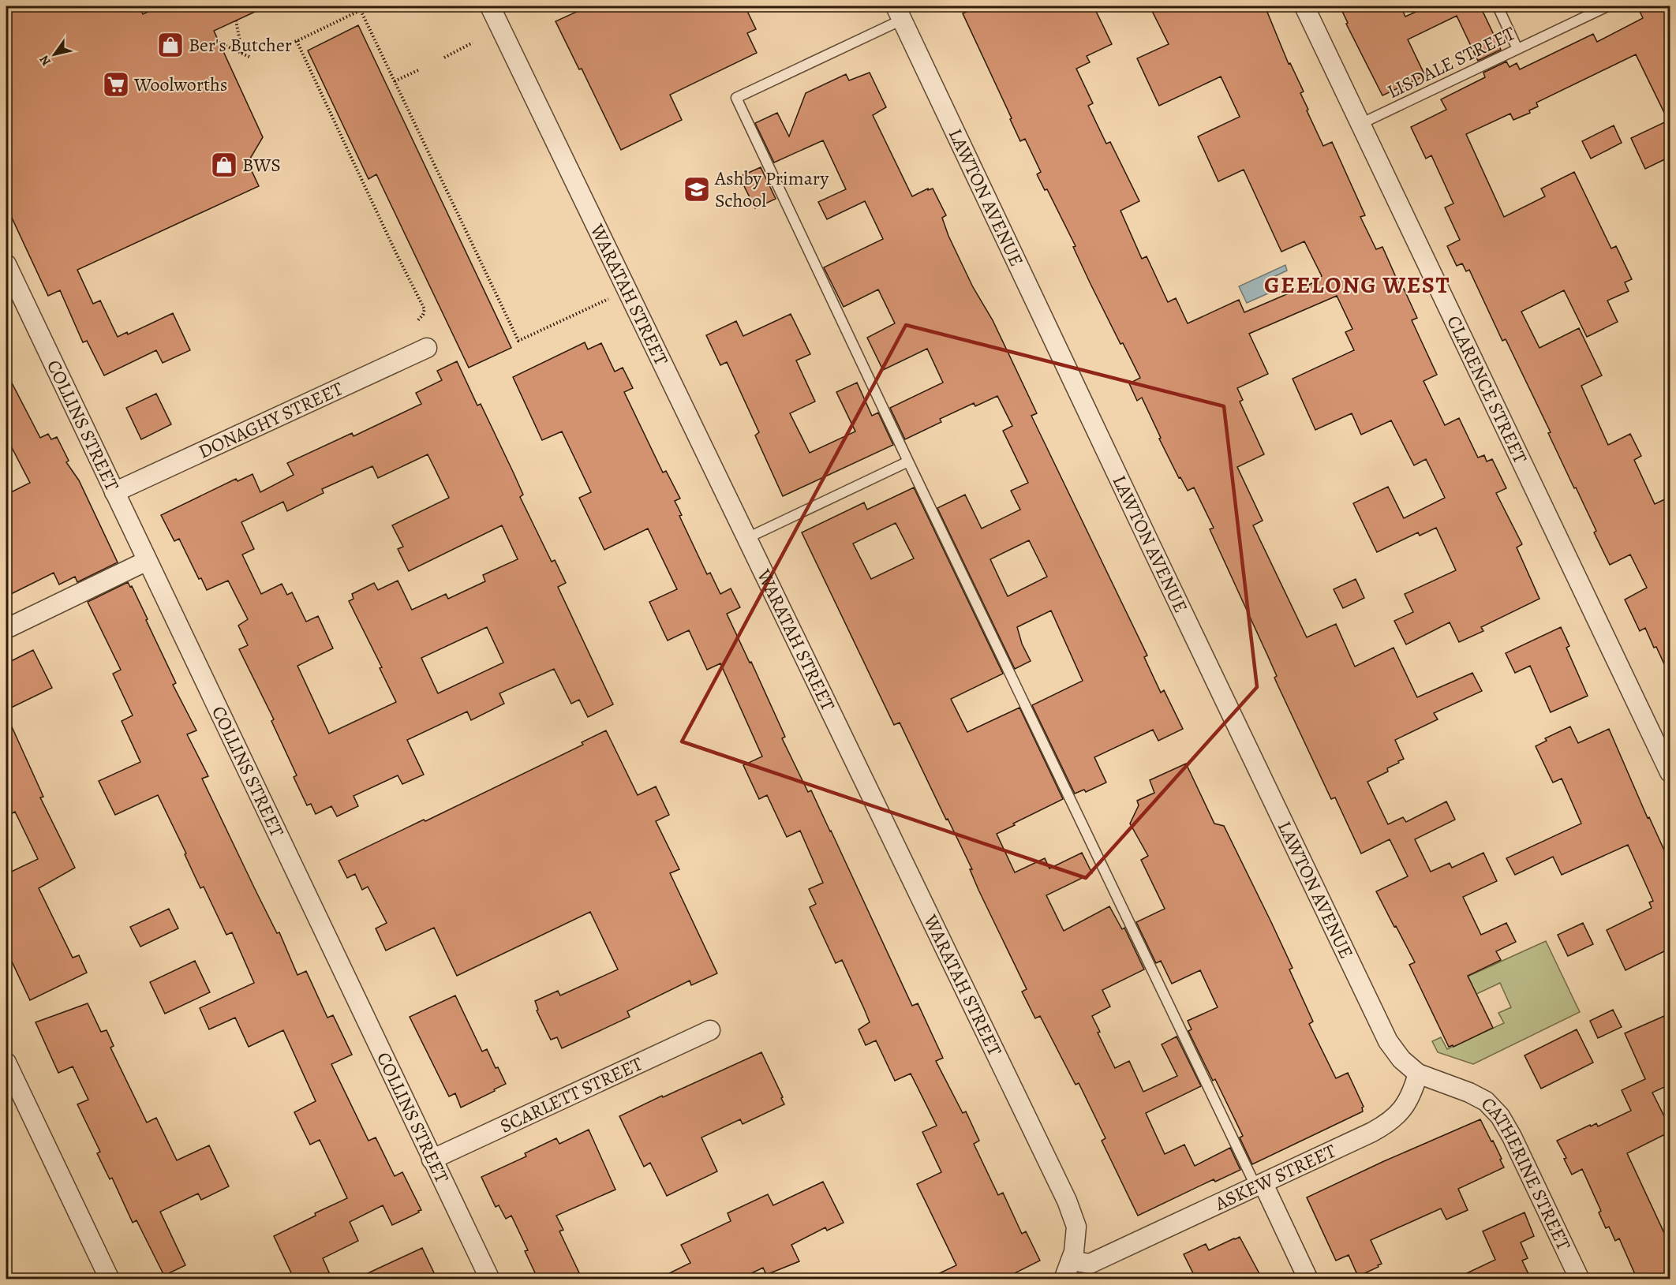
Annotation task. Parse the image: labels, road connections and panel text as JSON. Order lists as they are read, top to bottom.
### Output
{
  "streets": {
    "street": [
      "LAWTON AVENUE",
      "WARATAH STREET",
      "CLARENCE STREET",
      "DONAGHY STREET",
      "COLLINS STREET",
      "SCARLETT STREET",
      "CATHERINE STREET",
      "ASKEW STREET"
    ],
    "lane": ["LISDALE STREET"]
  },
  "crossings": [
    ["LISDALE STREET", "CLARENCE STREET"],
    ["LAWTON AVENUE", "CATHERINE STREET"],
    ["LAWTON AVENUE", "ASKEW STREET"],
    ["WARATAH STREET", "ASKEW STREET"],
    ["DONAGHY STREET", "COLLINS STREET"],
    ["COLLINS STREET", "SCARLETT STREET"],
    ["CATHERINE STREET", "ASKEW STREET"]
  ],
  "districts": ["GEELONG WEST"],
  "places": {
    "shop": ["Ber's Butcher", "BWS"],
    "supermarket": ["Woolworths"],
    "school or university": ["Ashby Primary School"]
  },
  "north": "bottom left"
}
